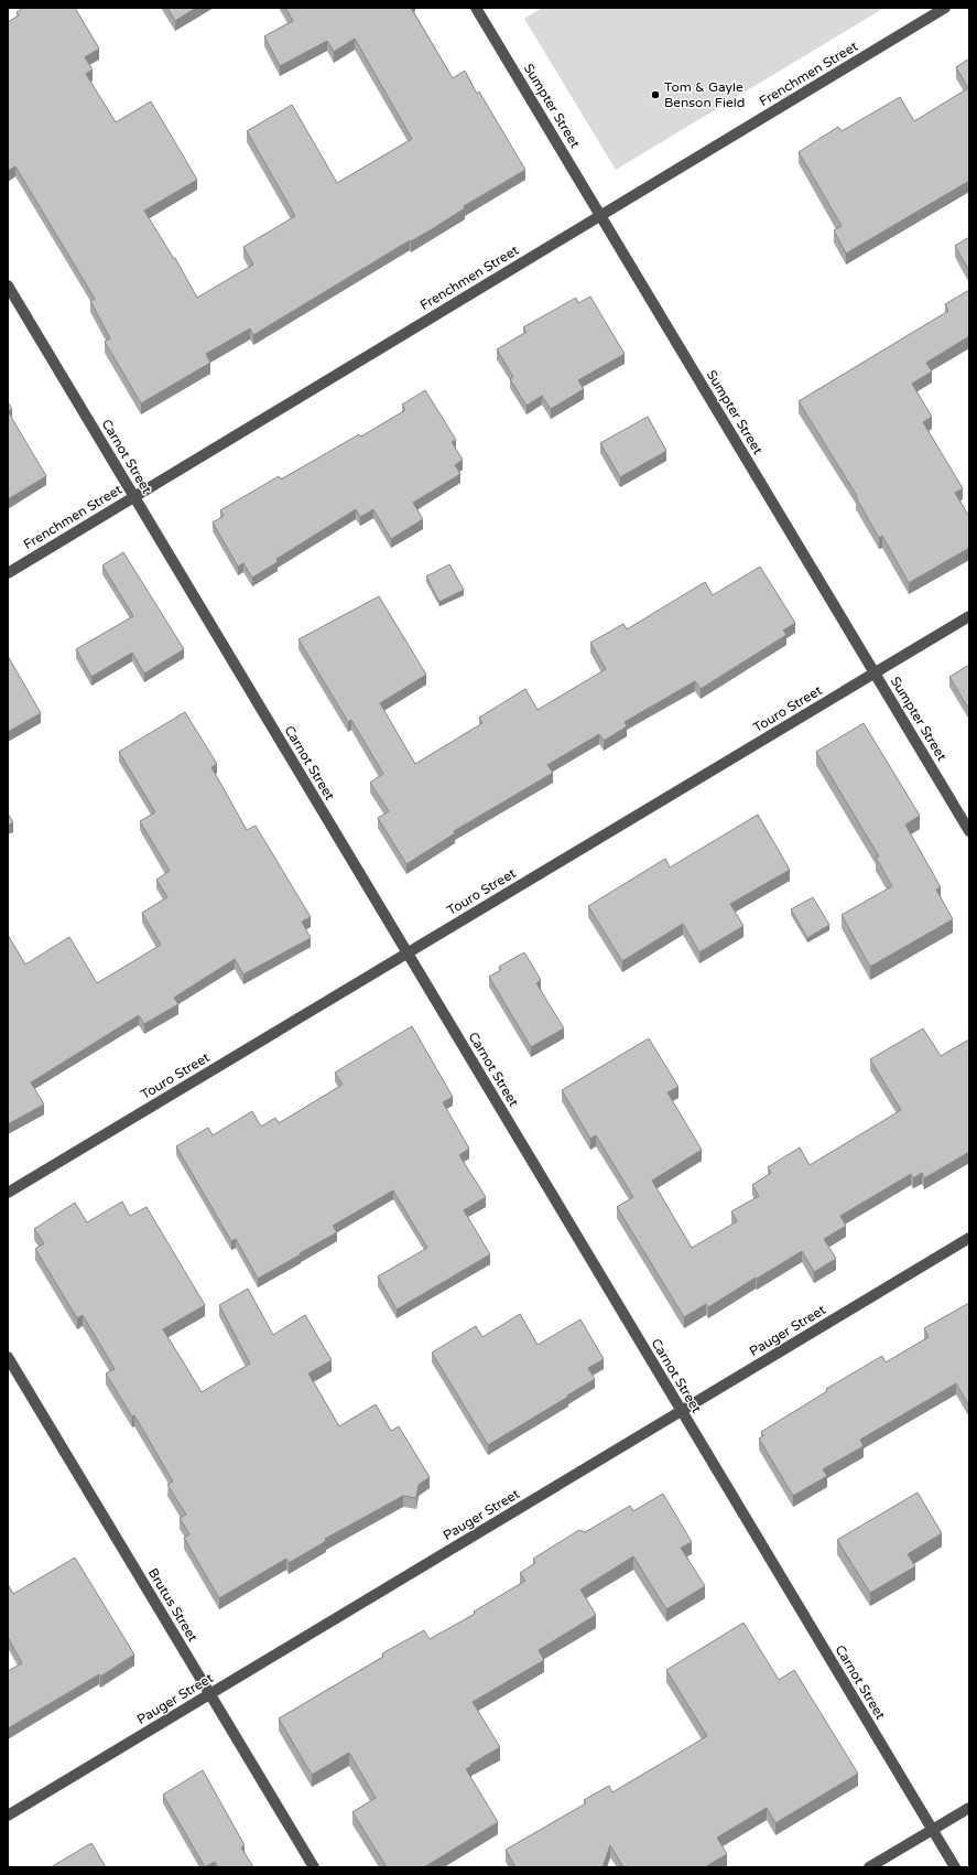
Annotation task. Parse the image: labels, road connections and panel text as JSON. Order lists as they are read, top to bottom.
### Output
{
  "streets": {
    "street": [
      "Frenchmen Street",
      "Sumpter Street",
      "Carnot Street",
      "Touro Street",
      "Pauger Street",
      "Brutus Street"
    ]
  },
  "crossings": [
    ["Frenchmen Street", "Sumpter Street"],
    ["Frenchmen Street", "Carnot Street"],
    ["Sumpter Street", "Touro Street"],
    ["Carnot Street", "Touro Street"],
    ["Carnot Street", "Pauger Street"],
    ["Pauger Street", "Brutus Street"]
  ],
  "places": ["Tom & Gayle Benson Field"]
}
